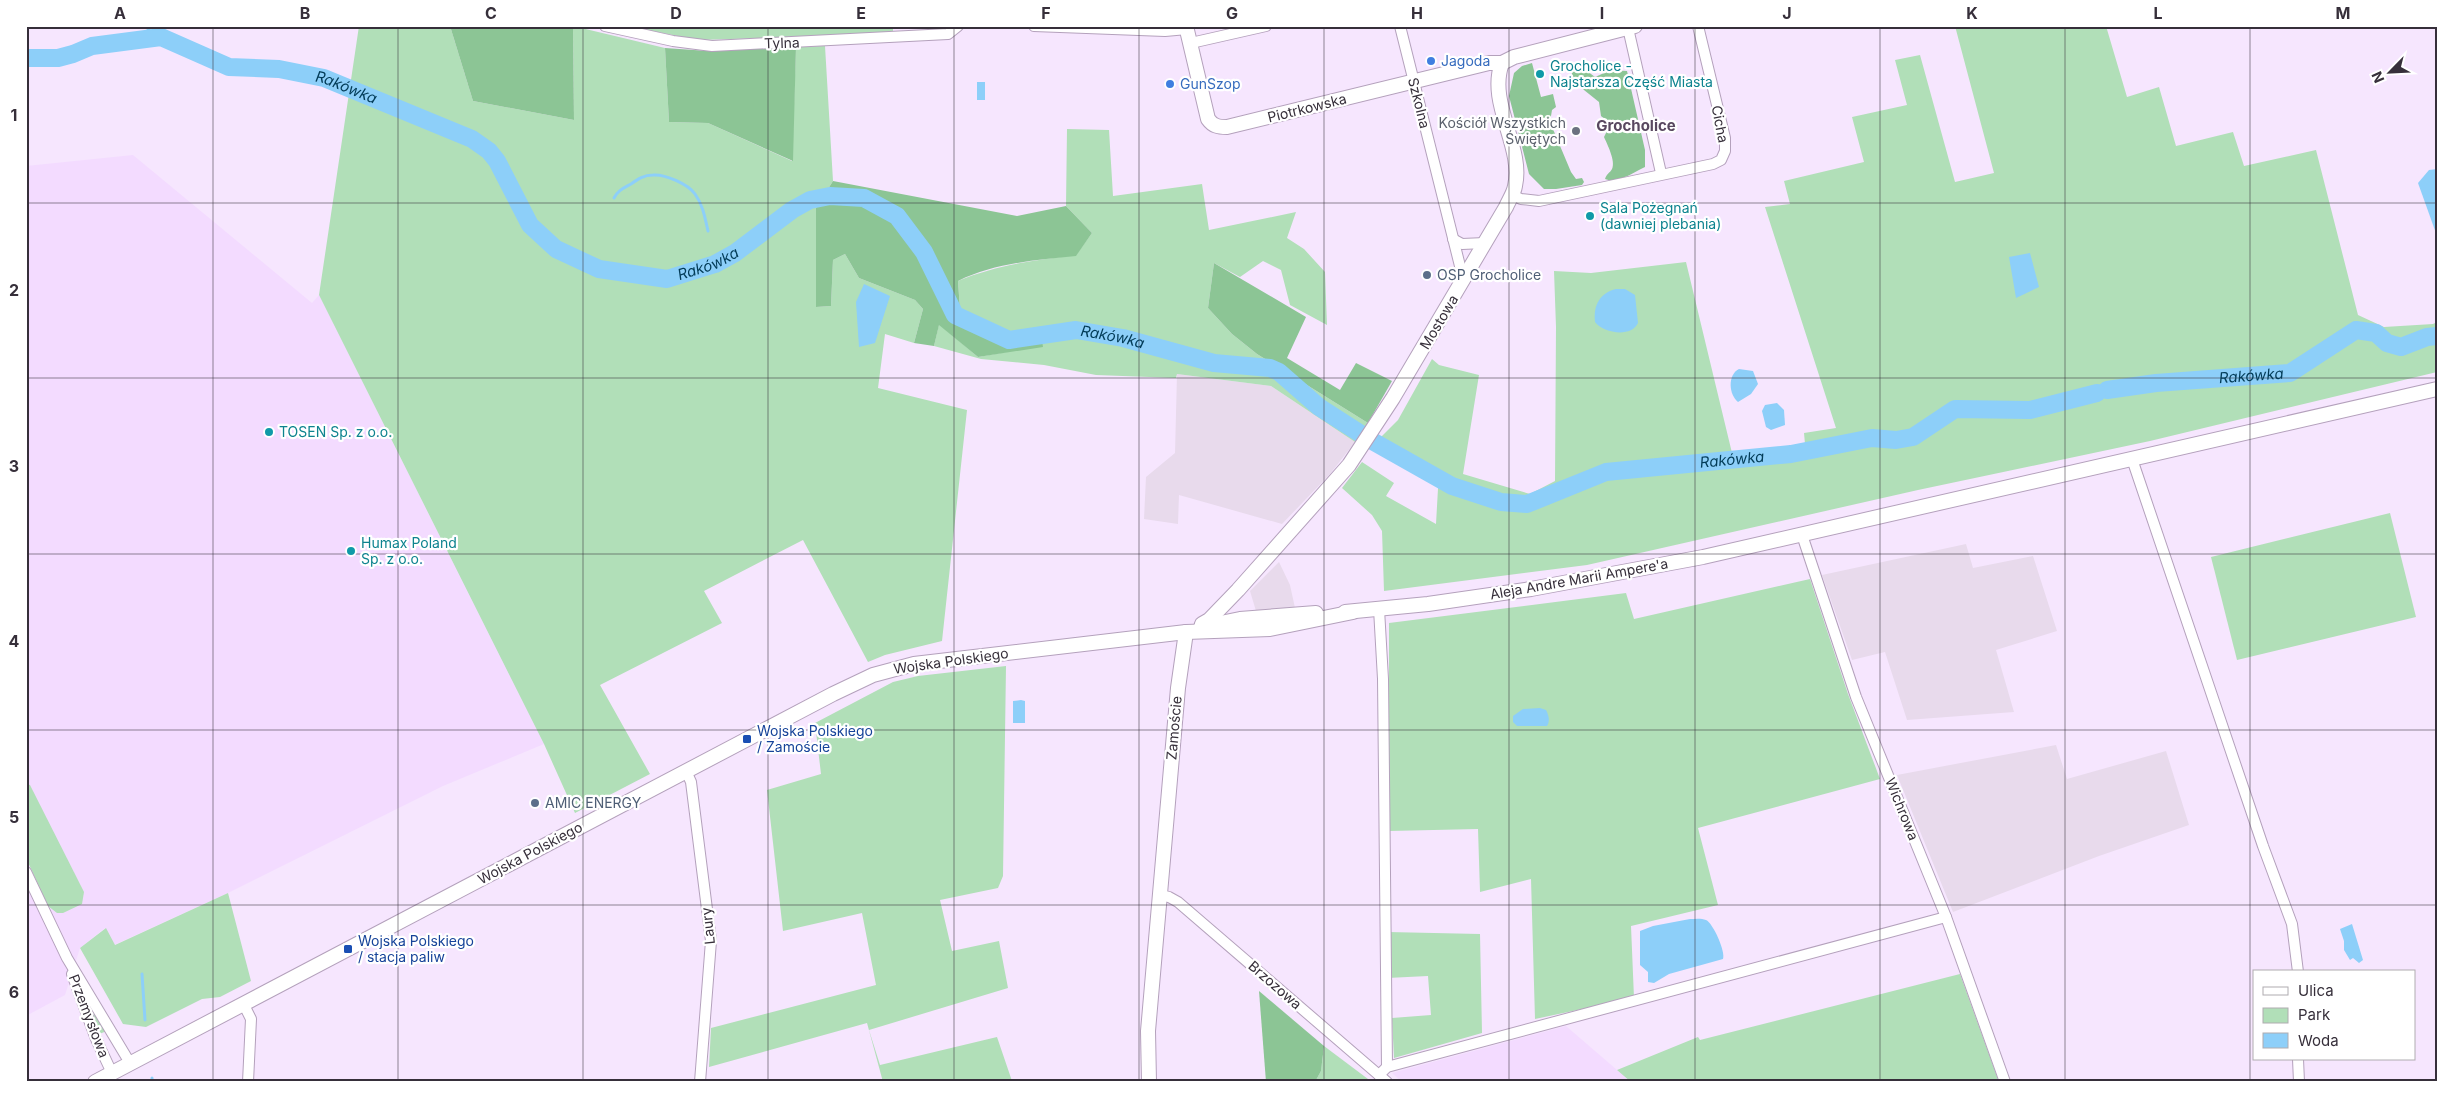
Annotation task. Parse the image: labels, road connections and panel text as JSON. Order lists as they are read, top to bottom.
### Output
{
  "streets": {
    "street": [
      "Tylna",
      "Szkolna",
      "Piotrkowska",
      "Cicha",
      "Mostowa",
      "Aleja Andre Marii Ampere'a",
      "Wojska Polskiego",
      "Zamoście",
      "Wichrowa",
      "Laury",
      "Brzozowa",
      "Przemysłowa"
    ]
  },
  "crossings": [
    ["Szkolna", "Piotrkowska"],
    ["Szkolna", "Mostowa"],
    ["Aleja Andre Marii Ampere'a", "Wojska Polskiego"],
    ["Aleja Andre Marii Ampere'a", "Zamoście"],
    ["Aleja Andre Marii Ampere'a", "Wichrowa"],
    ["Wojska Polskiego", "Zamoście"],
    ["Wojska Polskiego", "Laury"],
    ["Wojska Polskiego", "Przemysłowa"],
    ["Zamoście", "Brzozowa"]
  ],
  "districts": ["Grocholice"],
  "water": ["Rakówka"],
  "places": {
    "other": [
      "Jagoda",
      "Grocholice - Najstarsza Część Miasta",
      "GunSzop",
      "Kościół Wszystkich Świętych",
      "Sala Pożegnań (dawniej plebania)",
      "OSP Grocholice",
      "TOSEN Sp. z o.o.",
      "Humax Poland Sp. z o.o.",
      "AMIC ENERGY"
    ],
    "transit": ["Wojska Polskiego / Zamoście", "Wojska Polskiego / stacja paliw"]
  },
  "legend": ["Ulica", "Park", "Woda"],
  "north": "bottom left",
  "grid": {
    "columns": [
      "A",
      "B",
      "C",
      "D",
      "E",
      "F",
      "G",
      "H",
      "I",
      "J",
      "K",
      "L",
      "M"
    ],
    "rows": [
      "1",
      "2",
      "3",
      "4",
      "5",
      "6"
    ]
  }
}
